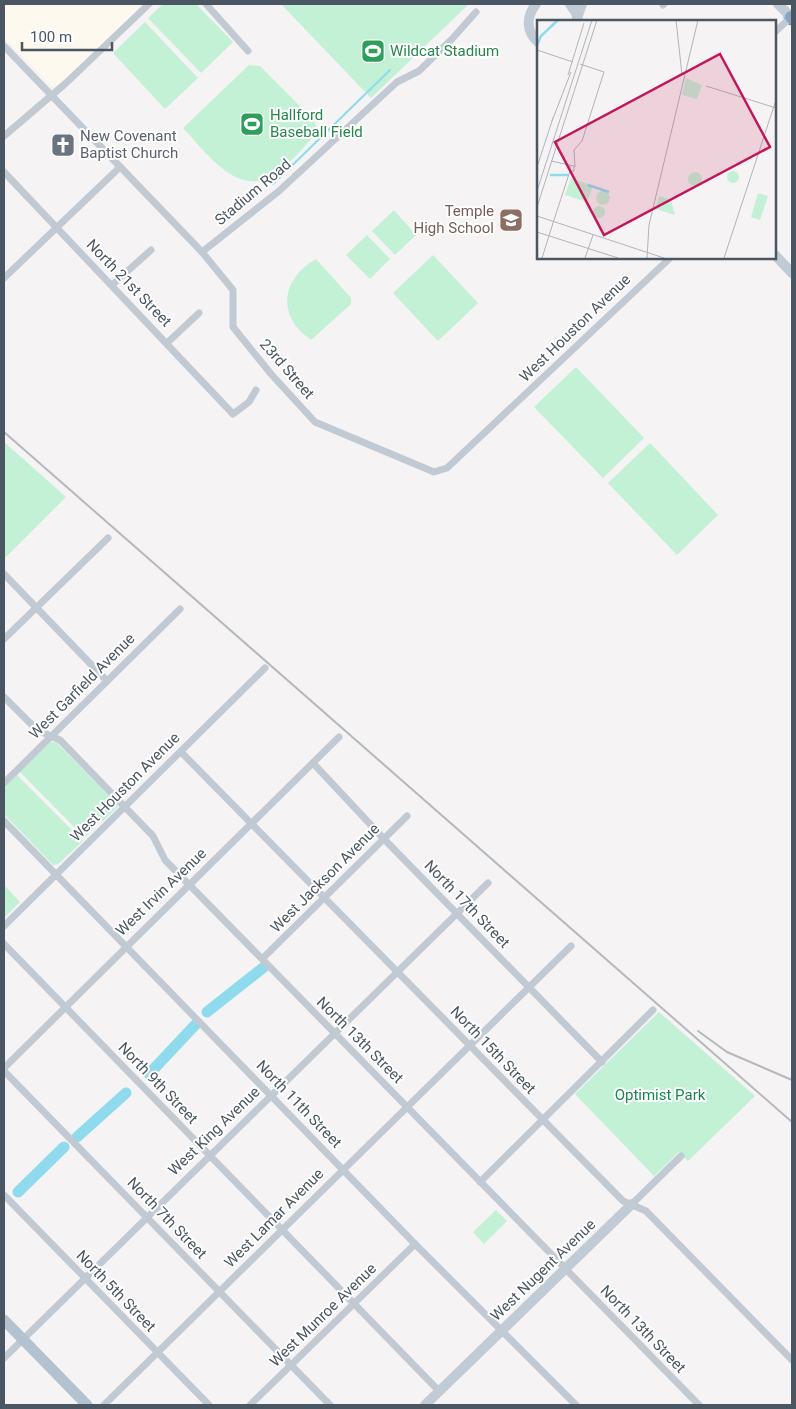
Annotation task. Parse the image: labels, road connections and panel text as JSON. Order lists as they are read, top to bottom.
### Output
{
  "streets": {
    "street": [
      "Stadium Road",
      "North 21st Street",
      "West Houston Avenue",
      "23rd Street",
      "West Garfield Avenue",
      "West Jackson Avenue",
      "West Irvin Avenue",
      "North 17th Street",
      "North 13th Street",
      "North 15th Street",
      "North 9th Street",
      "North 11th Street",
      "West King Avenue",
      "North 7th Street",
      "West Lamar Avenue",
      "West Nugent Avenue",
      "North 5th Street",
      "West Munroe Avenue"
    ]
  },
  "crossings": [
    ["Stadium Road", "23rd Street"],
    ["West Houston Avenue", "23rd Street"],
    ["West Houston Avenue", "North 13th Street"],
    ["West Houston Avenue", "North 15th Street"],
    ["West Houston Avenue", "North 11th Street"],
    ["West Garfield Avenue", "North 13th Street"],
    ["West Jackson Avenue", "North 17th Street"],
    ["West Jackson Avenue", "North 13th Street"],
    ["West Jackson Avenue", "North 15th Street"],
    ["West Irvin Avenue", "North 17th Street"],
    ["West Irvin Avenue", "North 13th Street"],
    ["West Irvin Avenue", "North 15th Street"],
    ["West Irvin Avenue", "North 9th Street"],
    ["West Irvin Avenue", "North 11th Street"],
    ["North 17th Street", "West King Avenue"],
    ["North 17th Street", "West Lamar Avenue"],
    ["North 13th Street", "West King Avenue"],
    ["North 13th Street", "West Lamar Avenue"],
    ["North 13th Street", "West Nugent Avenue"],
    ["North 15th Street", "West King Avenue"],
    ["North 15th Street", "West Lamar Avenue"],
    ["North 15th Street", "West Nugent Avenue"],
    ["North 9th Street", "West King Avenue"],
    ["North 9th Street", "West Lamar Avenue"],
    ["North 9th Street", "West Nugent Avenue"],
    ["North 9th Street", "West Munroe Avenue"],
    ["North 11th Street", "West King Avenue"],
    ["North 11th Street", "West Lamar Avenue"],
    ["North 11th Street", "West Nugent Avenue"],
    ["North 11th Street", "West Munroe Avenue"],
    ["West King Avenue", "North 7th Street"],
    ["West King Avenue", "North 5th Street"],
    ["North 7th Street", "West Lamar Avenue"],
    ["North 7th Street", "West Munroe Avenue"],
    ["West Lamar Avenue", "North 5th Street"]
  ],
  "parks": ["Optimist Park"],
  "places": {
    "sports": ["Wildcat Stadium", "Hallford Baseball Field"],
    "church": ["New Covenant Baptist Church"],
    "school or university": ["Temple High School"]
  },
  "scale_bar": "100 m"
}
